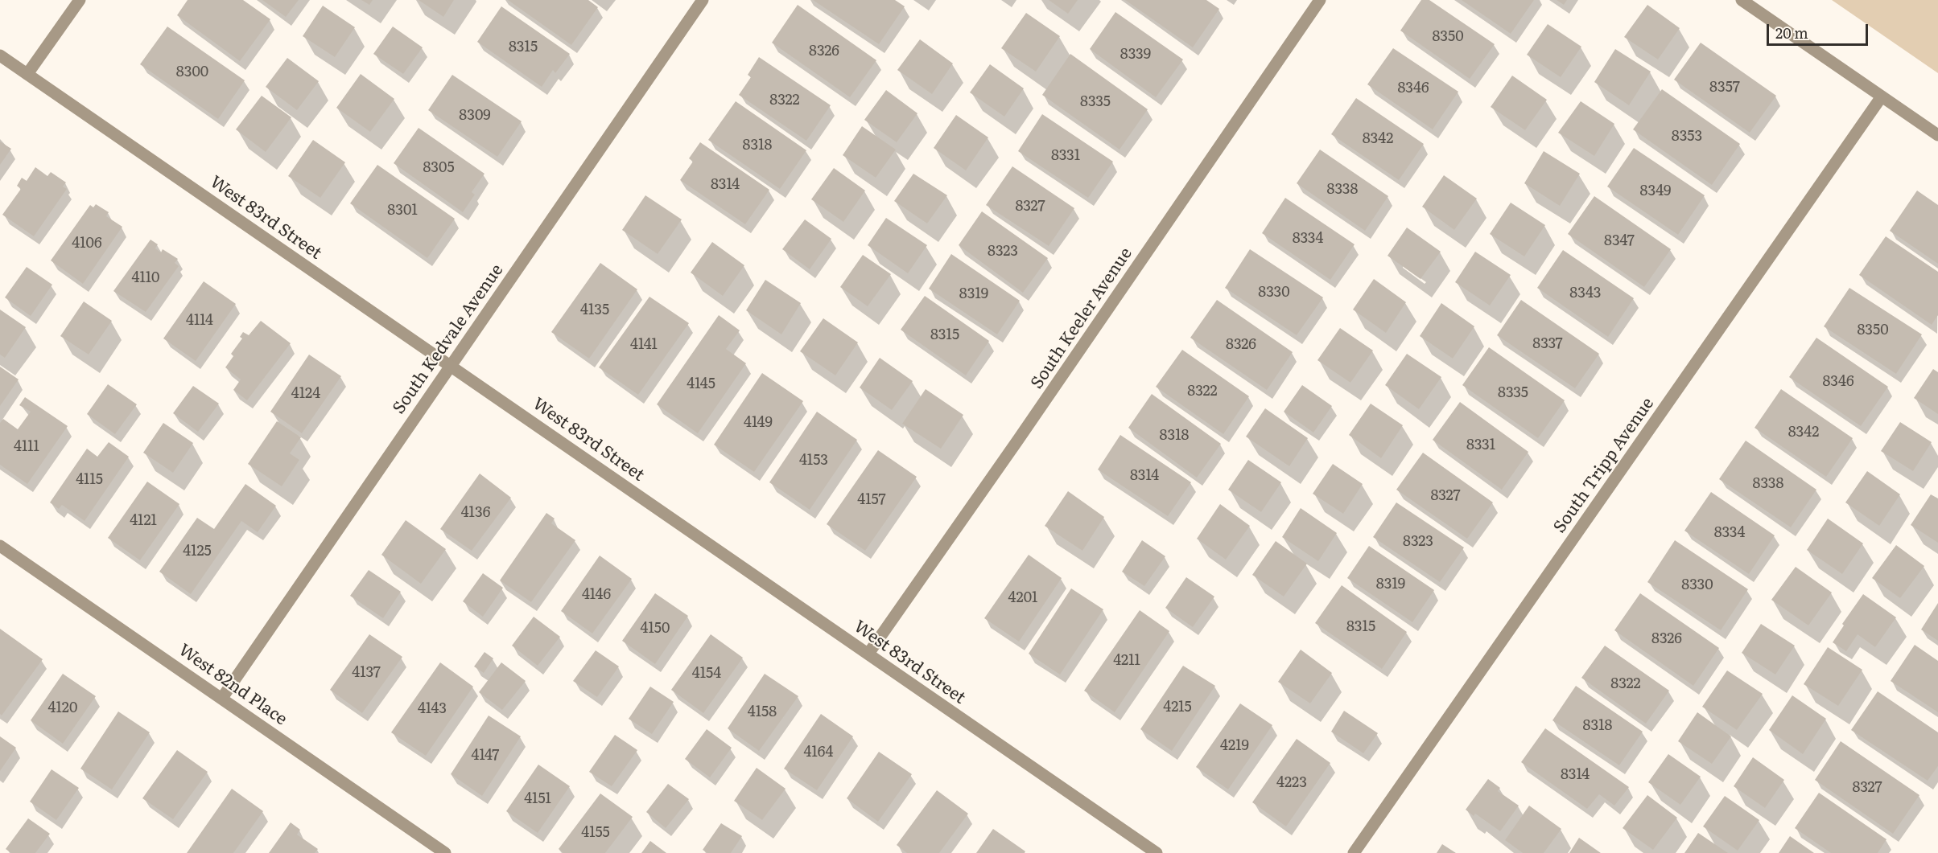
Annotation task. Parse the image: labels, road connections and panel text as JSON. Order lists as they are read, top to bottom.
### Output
{
  "streets": {
    "street": [
      "West 83rd Street",
      "South Keeler Avenue",
      "South Kedvale Avenue",
      "South Tripp Avenue",
      "West 82nd Place"
    ]
  },
  "crossings": [
    ["West 83rd Street", "South Keeler Avenue"],
    ["West 83rd Street", "South Kedvale Avenue"],
    ["South Kedvale Avenue", "West 82nd Place"]
  ],
  "house_numbers": [
    "8350",
    "8315",
    "8326",
    "8339",
    "8300",
    "8357",
    "8346",
    "8322",
    "8335",
    "8309",
    "8353",
    "8342",
    "8318",
    "8331",
    "8305",
    "8314",
    "8338",
    "8349",
    "8327",
    "8301",
    "8334",
    "8347",
    "4106",
    "8323",
    "4110",
    "8330",
    "8343",
    "8319",
    "4135",
    "4114",
    "8350",
    "8315",
    "8337",
    "4141",
    "8326",
    "8346",
    "4145",
    "8322",
    "8335",
    "4124",
    "4149",
    "8342",
    "8318",
    "8331",
    "4111",
    "4153",
    "8314",
    "4115",
    "8338",
    "8327",
    "4157",
    "4136",
    "4121",
    "8334",
    "8323",
    "4125",
    "8319",
    "8330",
    "4146",
    "4201",
    "8315",
    "4150",
    "8326",
    "4211",
    "4137",
    "4154",
    "8322",
    "4215",
    "4120",
    "4143",
    "4158",
    "8318",
    "4219",
    "4164",
    "4147",
    "8314",
    "4223",
    "8327",
    "4151",
    "4155"
  ],
  "scale_bar": "20 m"
}
